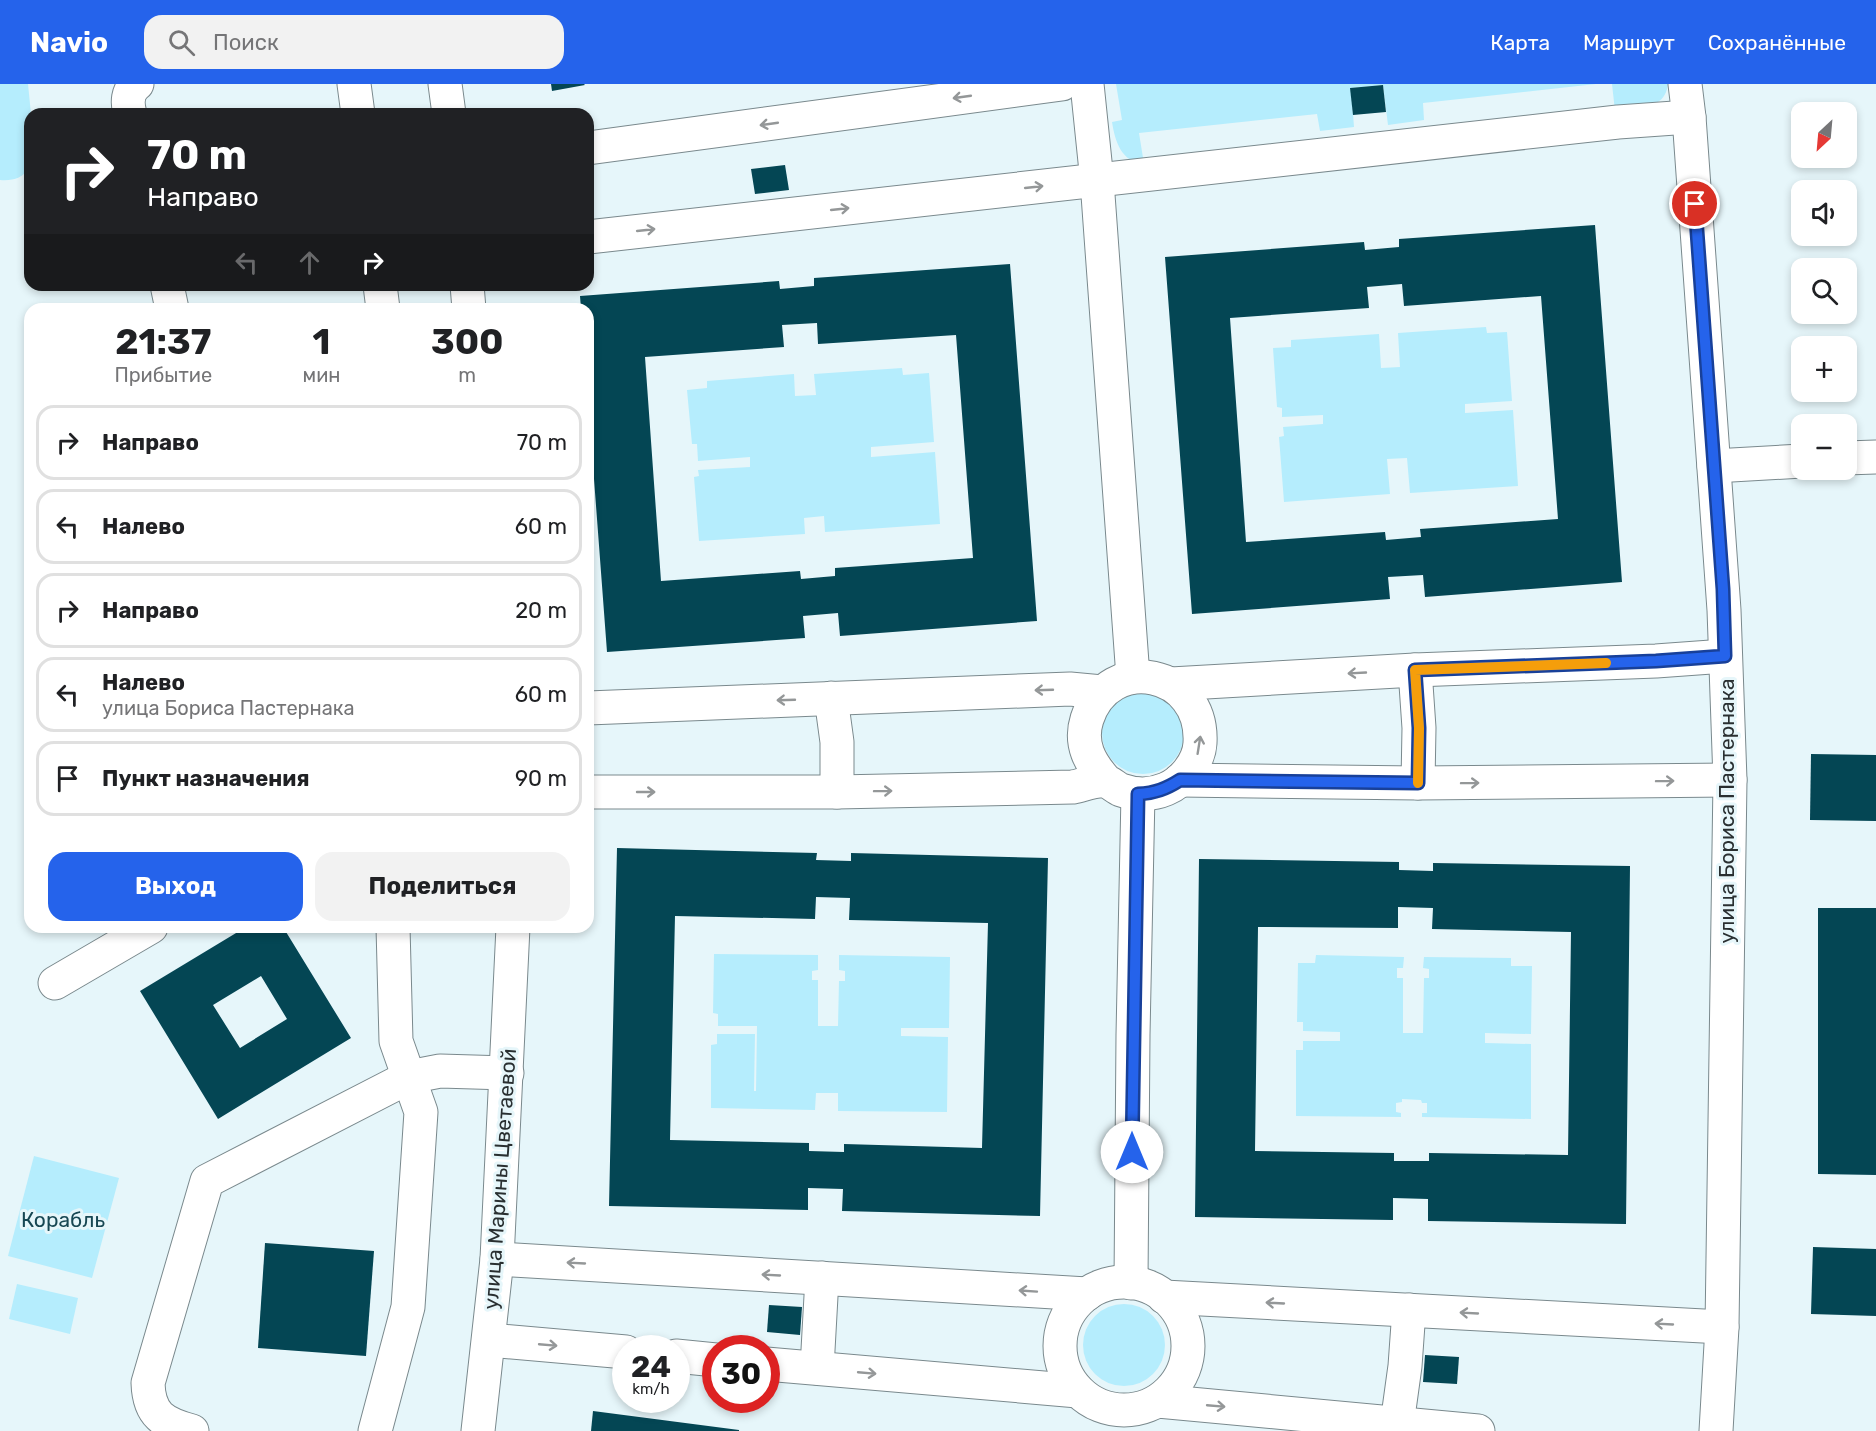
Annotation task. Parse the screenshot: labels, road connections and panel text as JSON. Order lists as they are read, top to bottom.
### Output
{
  "streets": {
    "street": ["улица Бориса Пастернака", "улица Марины Цветаевой"]
  },
  "parks": ["Корабль"],
  "north": "bottom left",
  "page": {
    "header": "Navio",
    "search": "Поиск",
    "nav": ["Карта", "Маршрут", "Сохранённые"],
    "map_buttons": ["+", "−"],
    "turn": ["70 m", "Направо"],
    "eta": [
      "21:37",
      "Прибытие",
      "1",
      "мин",
      "300",
      "m"
    ],
    "list": [
      {
        "name": "Направо",
        "value": "70 m"
      },
      {
        "name": "Налево",
        "value": "60 m"
      },
      {
        "name": "Направо",
        "value": "20 m"
      },
      {
        "name": "Налево",
        "note": "улица Бориса Пастернака",
        "value": "60 m"
      },
      {
        "name": "Пункт назначения",
        "value": "90 m"
      }
    ],
    "buttons": ["Выход", "Поделиться"],
    "speed": "24 km/h",
    "limit": "30"
  }
}
